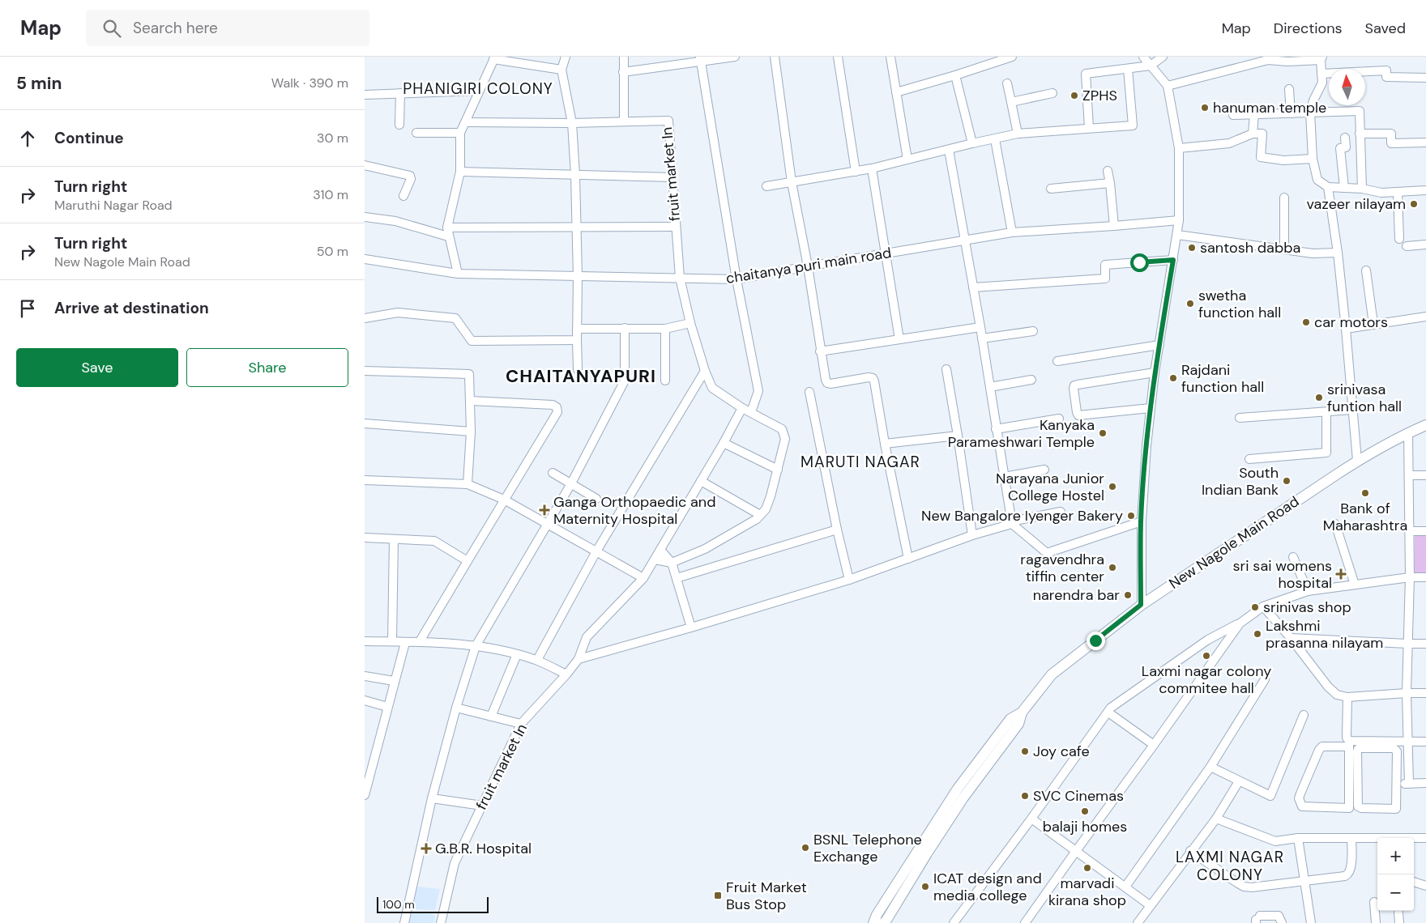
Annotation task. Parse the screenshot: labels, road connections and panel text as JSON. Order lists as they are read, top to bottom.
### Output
{
  "streets": {
    "street": ["fruit market ln", "chaitanya puri main road", "New Nagole Main Road"]
  },
  "crossings": [
    ["fruit market ln", "chaitanya puri main road"]
  ],
  "districts": [
    "PHANIGIRI COLONY",
    "CHAITANYAPURI",
    "MARUTI NAGAR",
    "LAXMI NAGAR COLONY"
  ],
  "places": {
    "other": [
      "ZPHS",
      "hanuman temple",
      "vazeer nilayam",
      "santosh dabba",
      "swetha function hall",
      "car motors",
      "Rajdani function hall",
      "srinivasa funtion hall",
      "Kanyaka Parameshwari Temple",
      "South Indian Bank",
      "Narayana Junior College Hostel",
      "Bank of Maharashtra",
      "New Bangalore Iyenger Bakery",
      "ragavendhra tiffin center",
      "narendra bar",
      "srinivas shop",
      "Lakshmi prasanna nilayam",
      "Laxmi nagar colony commitee hall",
      "Joy cafe",
      "SVC Cinemas",
      "balaji homes",
      "BSNL Telephone Exchange",
      "marvadi kirana shop",
      "ICAT design and media college"
    ],
    "health": ["Ganga Orthopaedic and Maternity Hospital", "sri sai womens hospital", "G.B.R. Hospital"],
    "transit": ["Fruit Market Bus Stop"]
  },
  "scale_bar": "100 m",
  "north": "top",
  "page": {
    "header": "Map",
    "search": "Search here",
    "nav": ["Map", "Directions", "Saved"],
    "heading": ["5 min", "Walk · 390 m"],
    "list": [
      ["Continue", "30 m"],
      ["Turn right", "Maruthi Nagar Road", "310 m"],
      ["Turn right", "New Nagole Main Road", "50 m"],
      "Arrive at destination"
    ],
    "buttons": ["Save", "Share"],
    "map_buttons": ["+", "−"],
    "scale": "100 m"
  }
}
